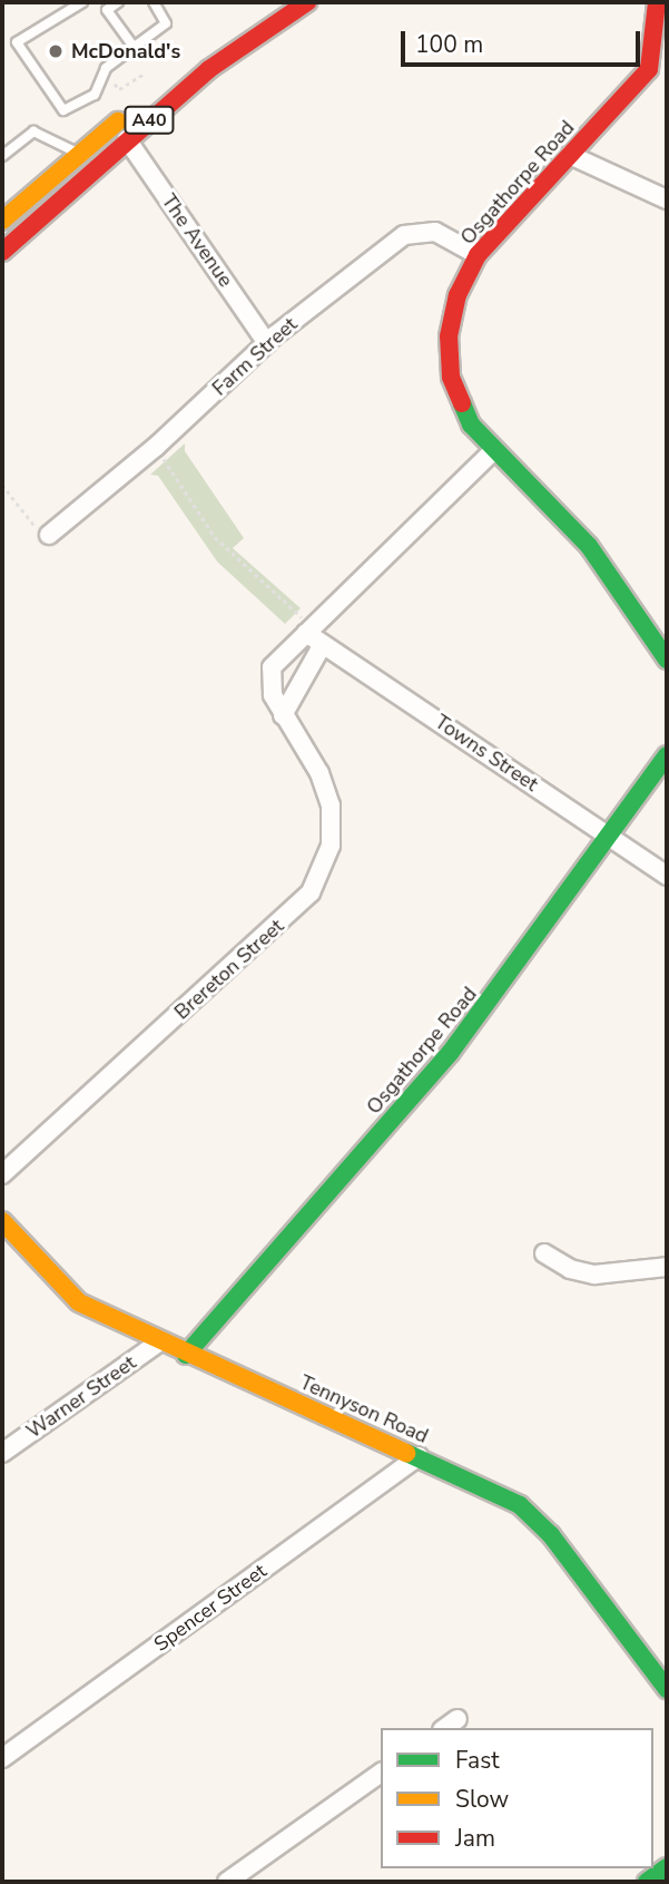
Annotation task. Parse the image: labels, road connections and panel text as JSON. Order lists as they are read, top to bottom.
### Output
{
  "streets": {
    "main road": ["A40", "Osgathorpe Road", "Tennyson Road"],
    "street": [
      "The Avenue",
      "Farm Street",
      "Towns Street",
      "Brereton Street",
      "Warner Street",
      "Spencer Street"
    ]
  },
  "crossings": [
    ["A40", "The Avenue"],
    ["Osgathorpe Road", "Farm Street"],
    ["Osgathorpe Road", "Towns Street"],
    ["Osgathorpe Road", "Brereton Street"],
    ["Osgathorpe Road", "Tennyson Road"],
    ["The Avenue", "Farm Street"],
    ["Towns Street", "Brereton Street"],
    ["Warner Street", "Tennyson Road"],
    ["Tennyson Road", "Spencer Street"]
  ],
  "places": ["McDonald's"],
  "legend": ["Fast", "Slow", "Jam"],
  "scale_bar": "100 m"
}
